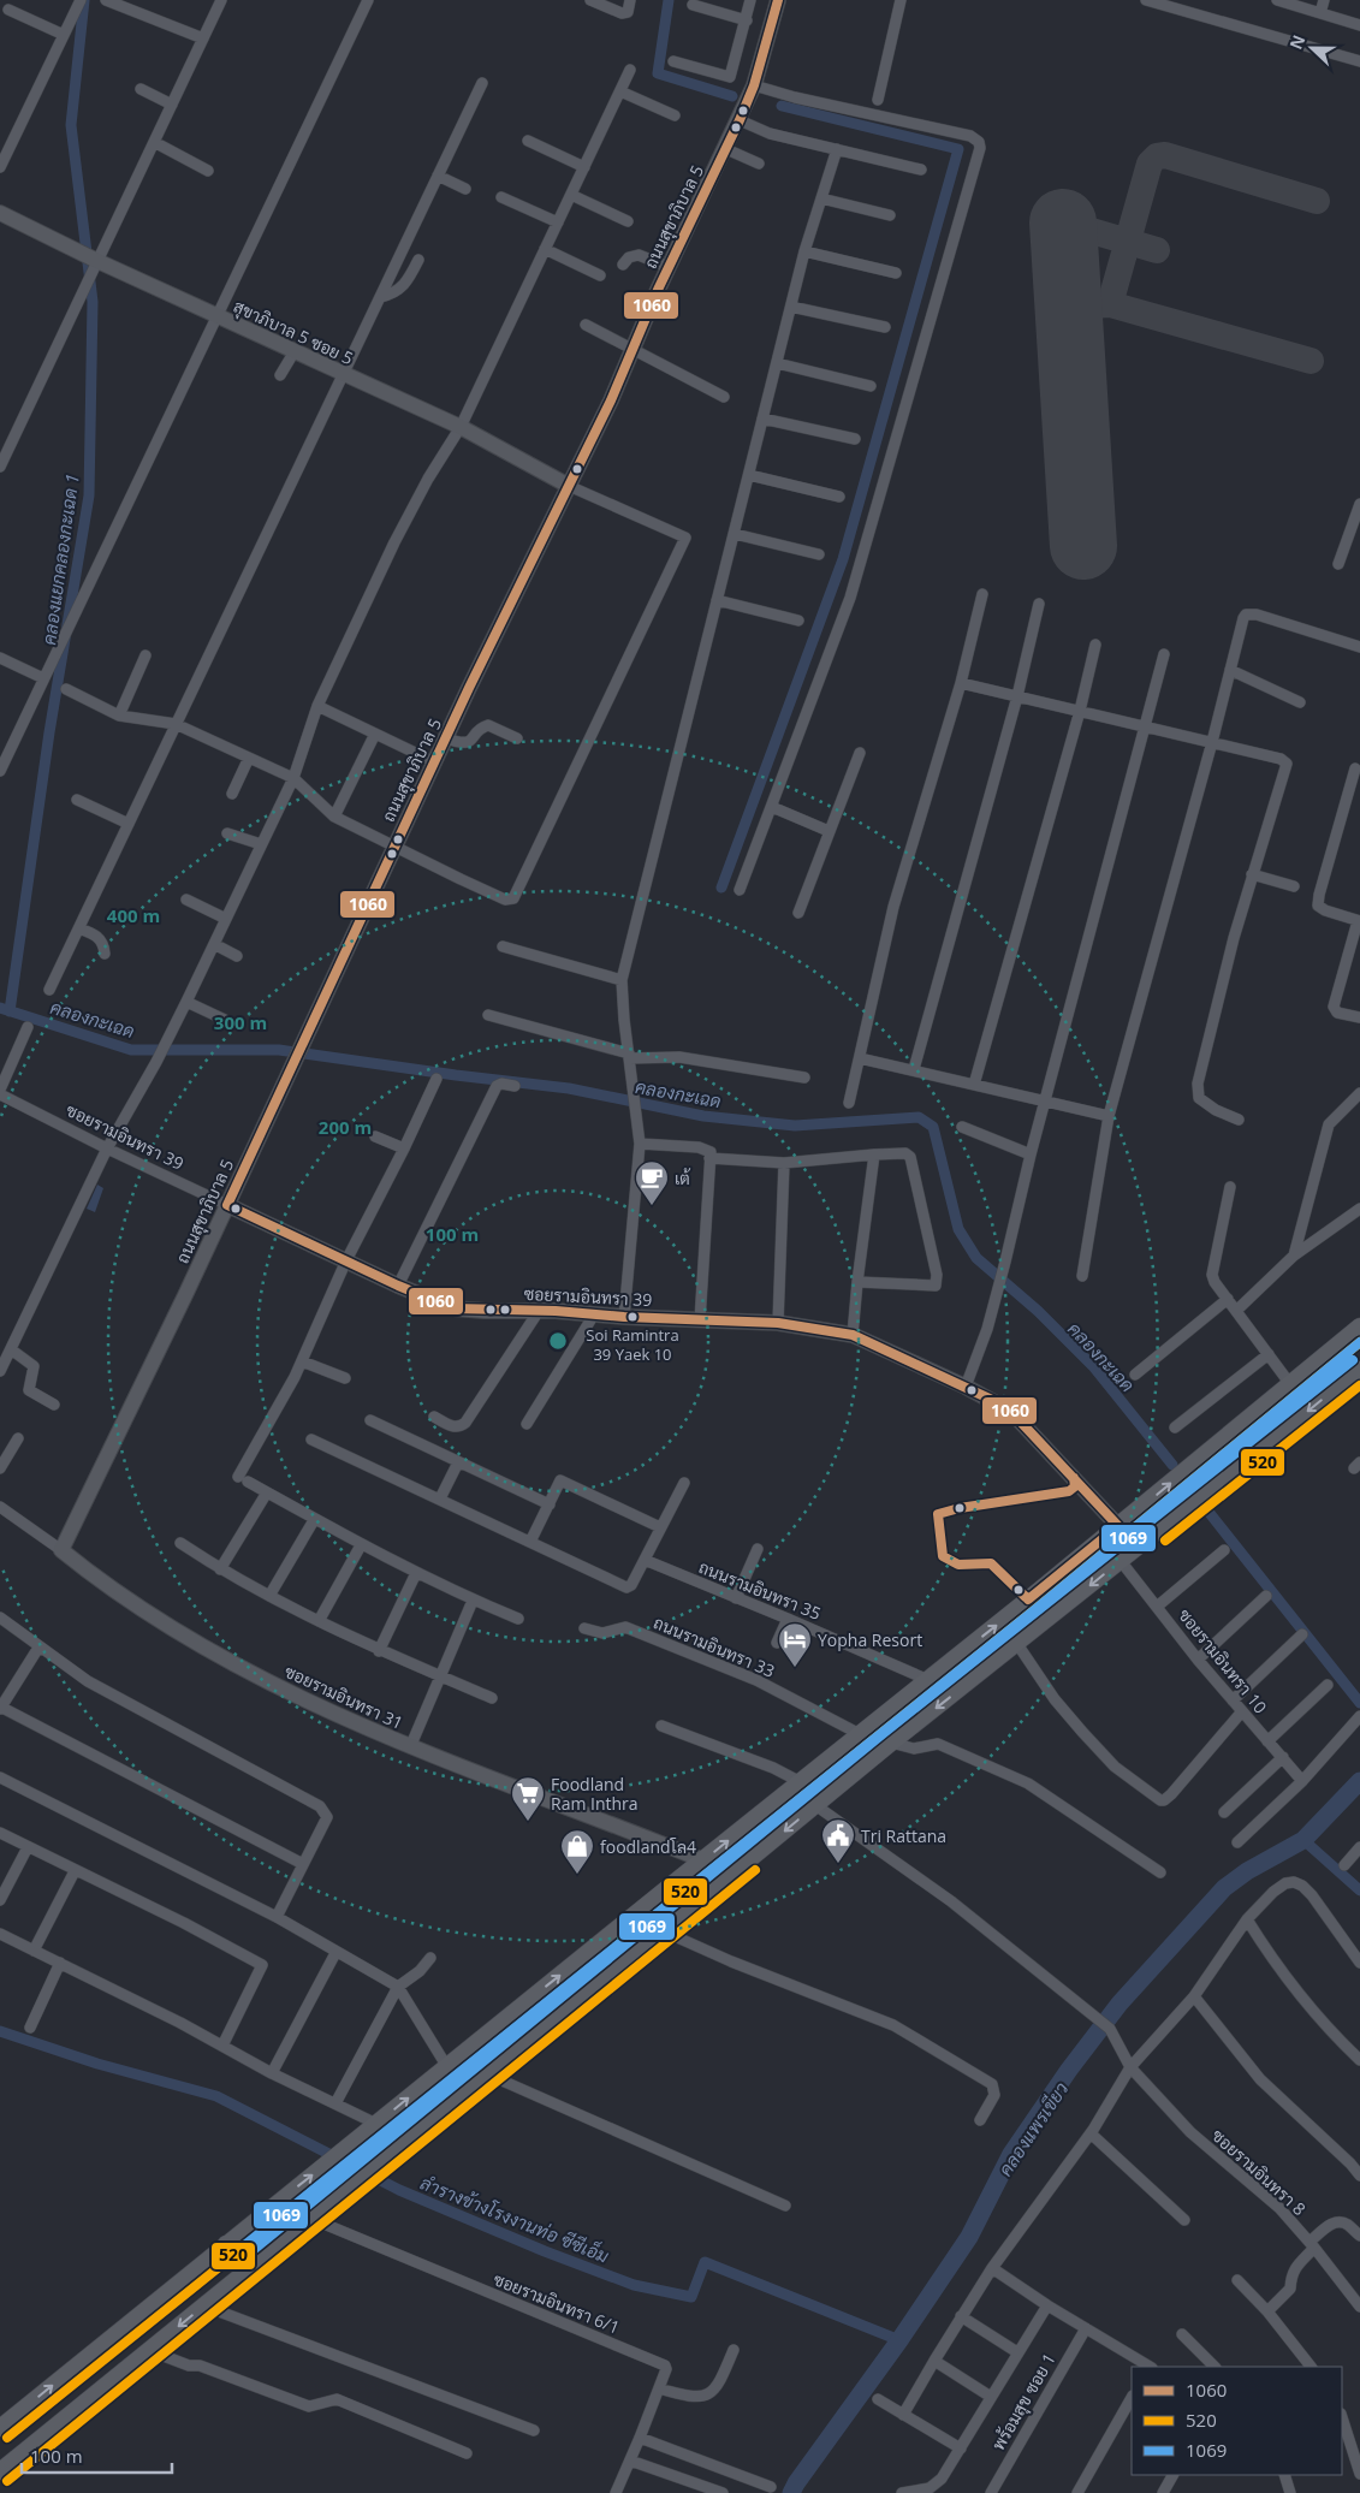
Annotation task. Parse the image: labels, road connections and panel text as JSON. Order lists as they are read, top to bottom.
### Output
{
  "streets": {
    "street": [
      "ถนนสุขาภิบาล 5",
      "สุขาภิบาล 5 ซอย 5",
      "ซอยรามอินทรา 39",
      "ถนนรามอินทรา 35",
      "ถนนรามอินทรา 33",
      "ซอยรามอินทรา 10",
      "ซอยรามอินทรา 31",
      "ซอยรามอินทรา 8",
      "ซอยรามอินทรา 6/1",
      "พร้อมสุข ซอย 1"
    ]
  },
  "crossings": [
    ["ถนนสุขาภิบาล 5", "สุขาภิบาล 5 ซอย 5"],
    ["ถนนสุขาภิบาล 5", "ซอยรามอินทรา 39"],
    ["ถนนสุขาภิบาล 5", "ซอยรามอินทรา 31"]
  ],
  "water": [
    "คลองแยกคลองกะเฉด 1",
    "คลองกะเฉด",
    "คลองแพรเขียว",
    "ลำรางข้างโรงงานท่อ ซีซีเอ็ม"
  ],
  "places": {
    "cafe": ["เต้"],
    "other": ["Soi Ramintra 39 Yaek 10"],
    "hotel": ["Yopha Resort"],
    "supermarket": ["Foodland Ram Inthra"],
    "public building": ["Tri Rattana"],
    "shop": ["foodlandโล4"]
  },
  "lines": ["transit line 1060", "transit line 520", "transit line 1069"],
  "legend": ["1060", "520", "1069"],
  "scale_bar": "100 m",
  "north": "left",
  "rings": [
    "400 m",
    "300 m",
    "200 m",
    "100 m"
  ]
}
